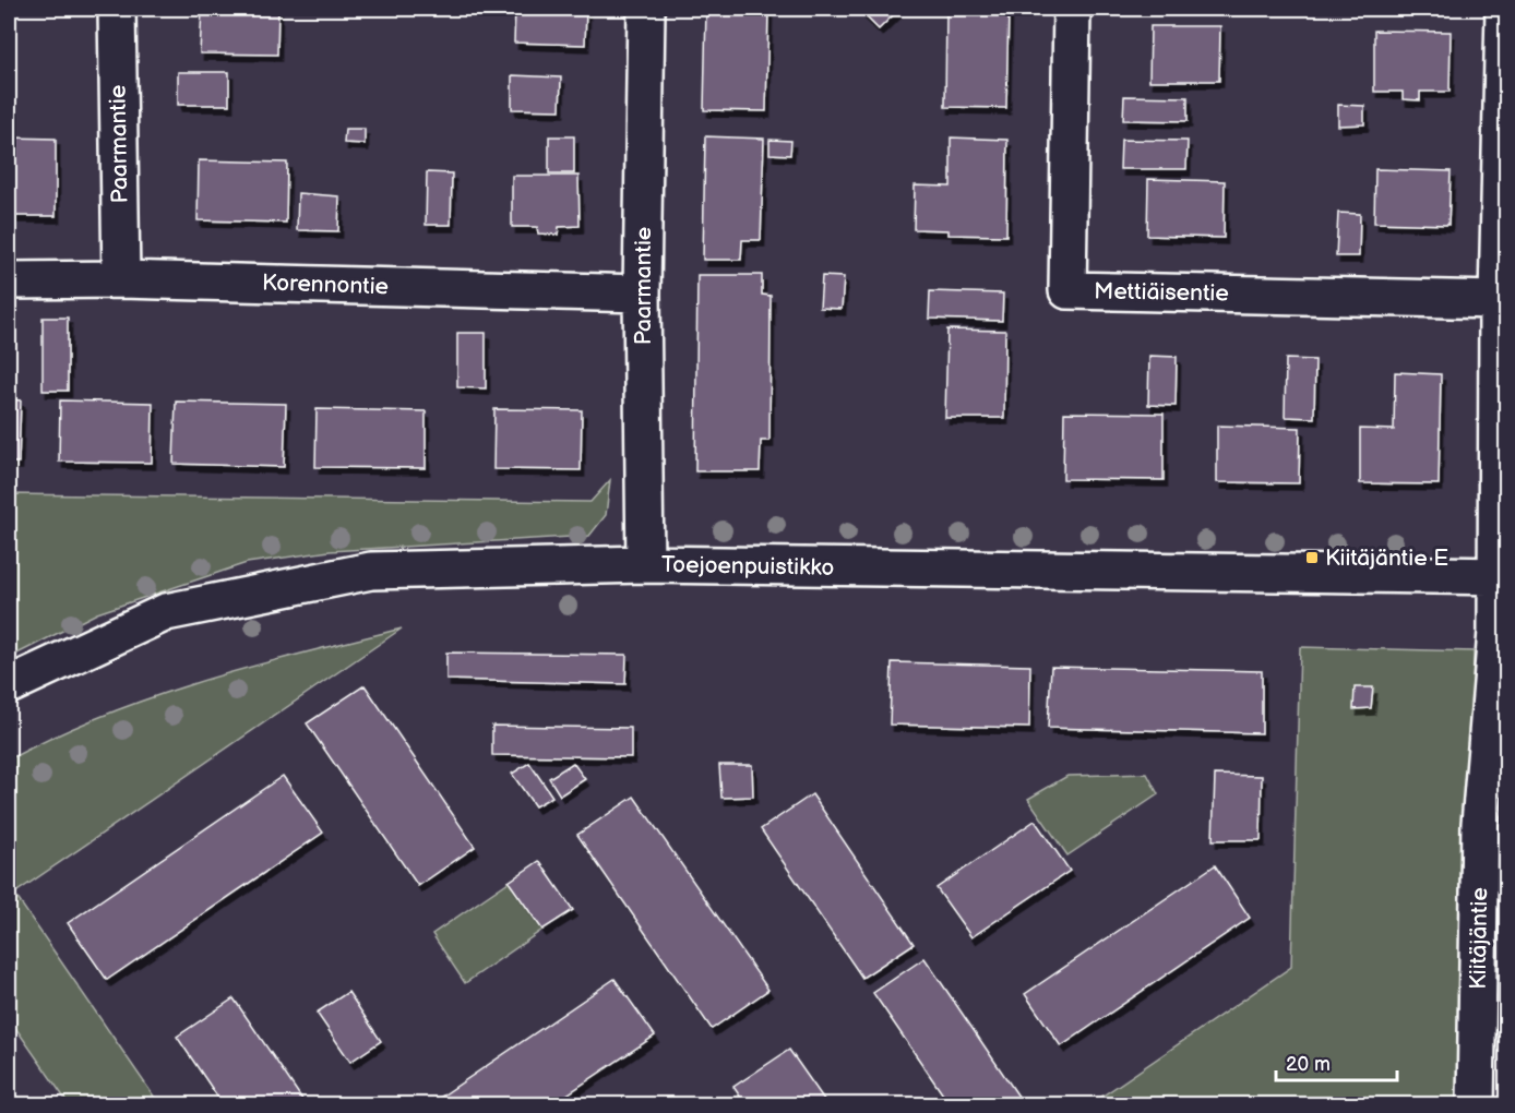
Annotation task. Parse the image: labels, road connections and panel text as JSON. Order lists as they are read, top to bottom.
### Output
{
  "streets": {
    "street": [
      "Paarmantie",
      "Korennontie",
      "Mettiäisentie",
      "Toejoenpuistikko",
      "Kiitäjäntie"
    ]
  },
  "crossings": [
    ["Paarmantie", "Korennontie"],
    ["Paarmantie", "Toejoenpuistikko"],
    ["Toejoenpuistikko", "Kiitäjäntie"]
  ],
  "places": {
    "transit": ["Kiitäjäntie E"]
  },
  "scale_bar": "20 m"
}
